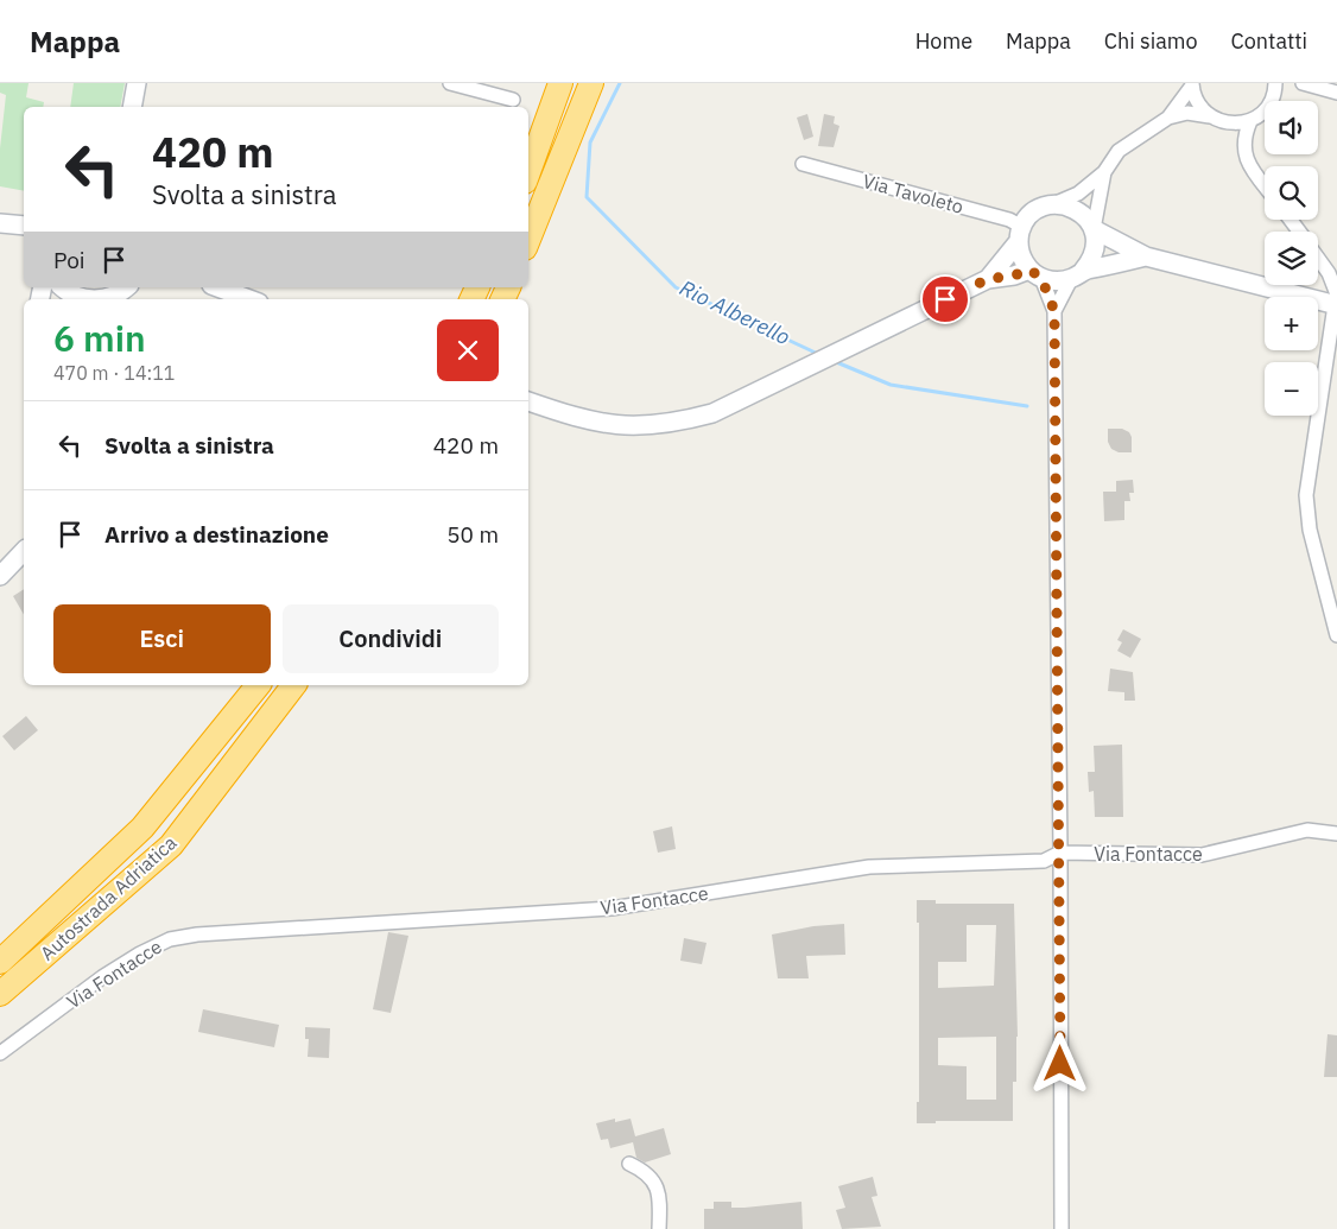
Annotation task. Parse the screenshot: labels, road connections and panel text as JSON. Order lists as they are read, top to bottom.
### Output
{
  "streets": {
    "highway": ["Autostrada Adriatica"],
    "street": ["Via Tavoleto", "Via Fontacce"]
  },
  "water": ["Rio Alberello"],
  "page": {
    "header": "Mappa",
    "nav": [
      "Home",
      "Mappa",
      "Chi siamo",
      "Contatti"
    ],
    "map_buttons": ["+", "−"],
    "turn": ["420 m", "Svolta a sinistra"],
    "then": "Poi",
    "heading": ["6 min", "470 m · 14:11"],
    "list": [
      {
        "name": "Svolta a sinistra",
        "value": "420 m"
      },
      {
        "name": "Arrivo a destinazione",
        "value": "50 m"
      }
    ],
    "buttons": ["Esci", "Condividi"]
  }
}
